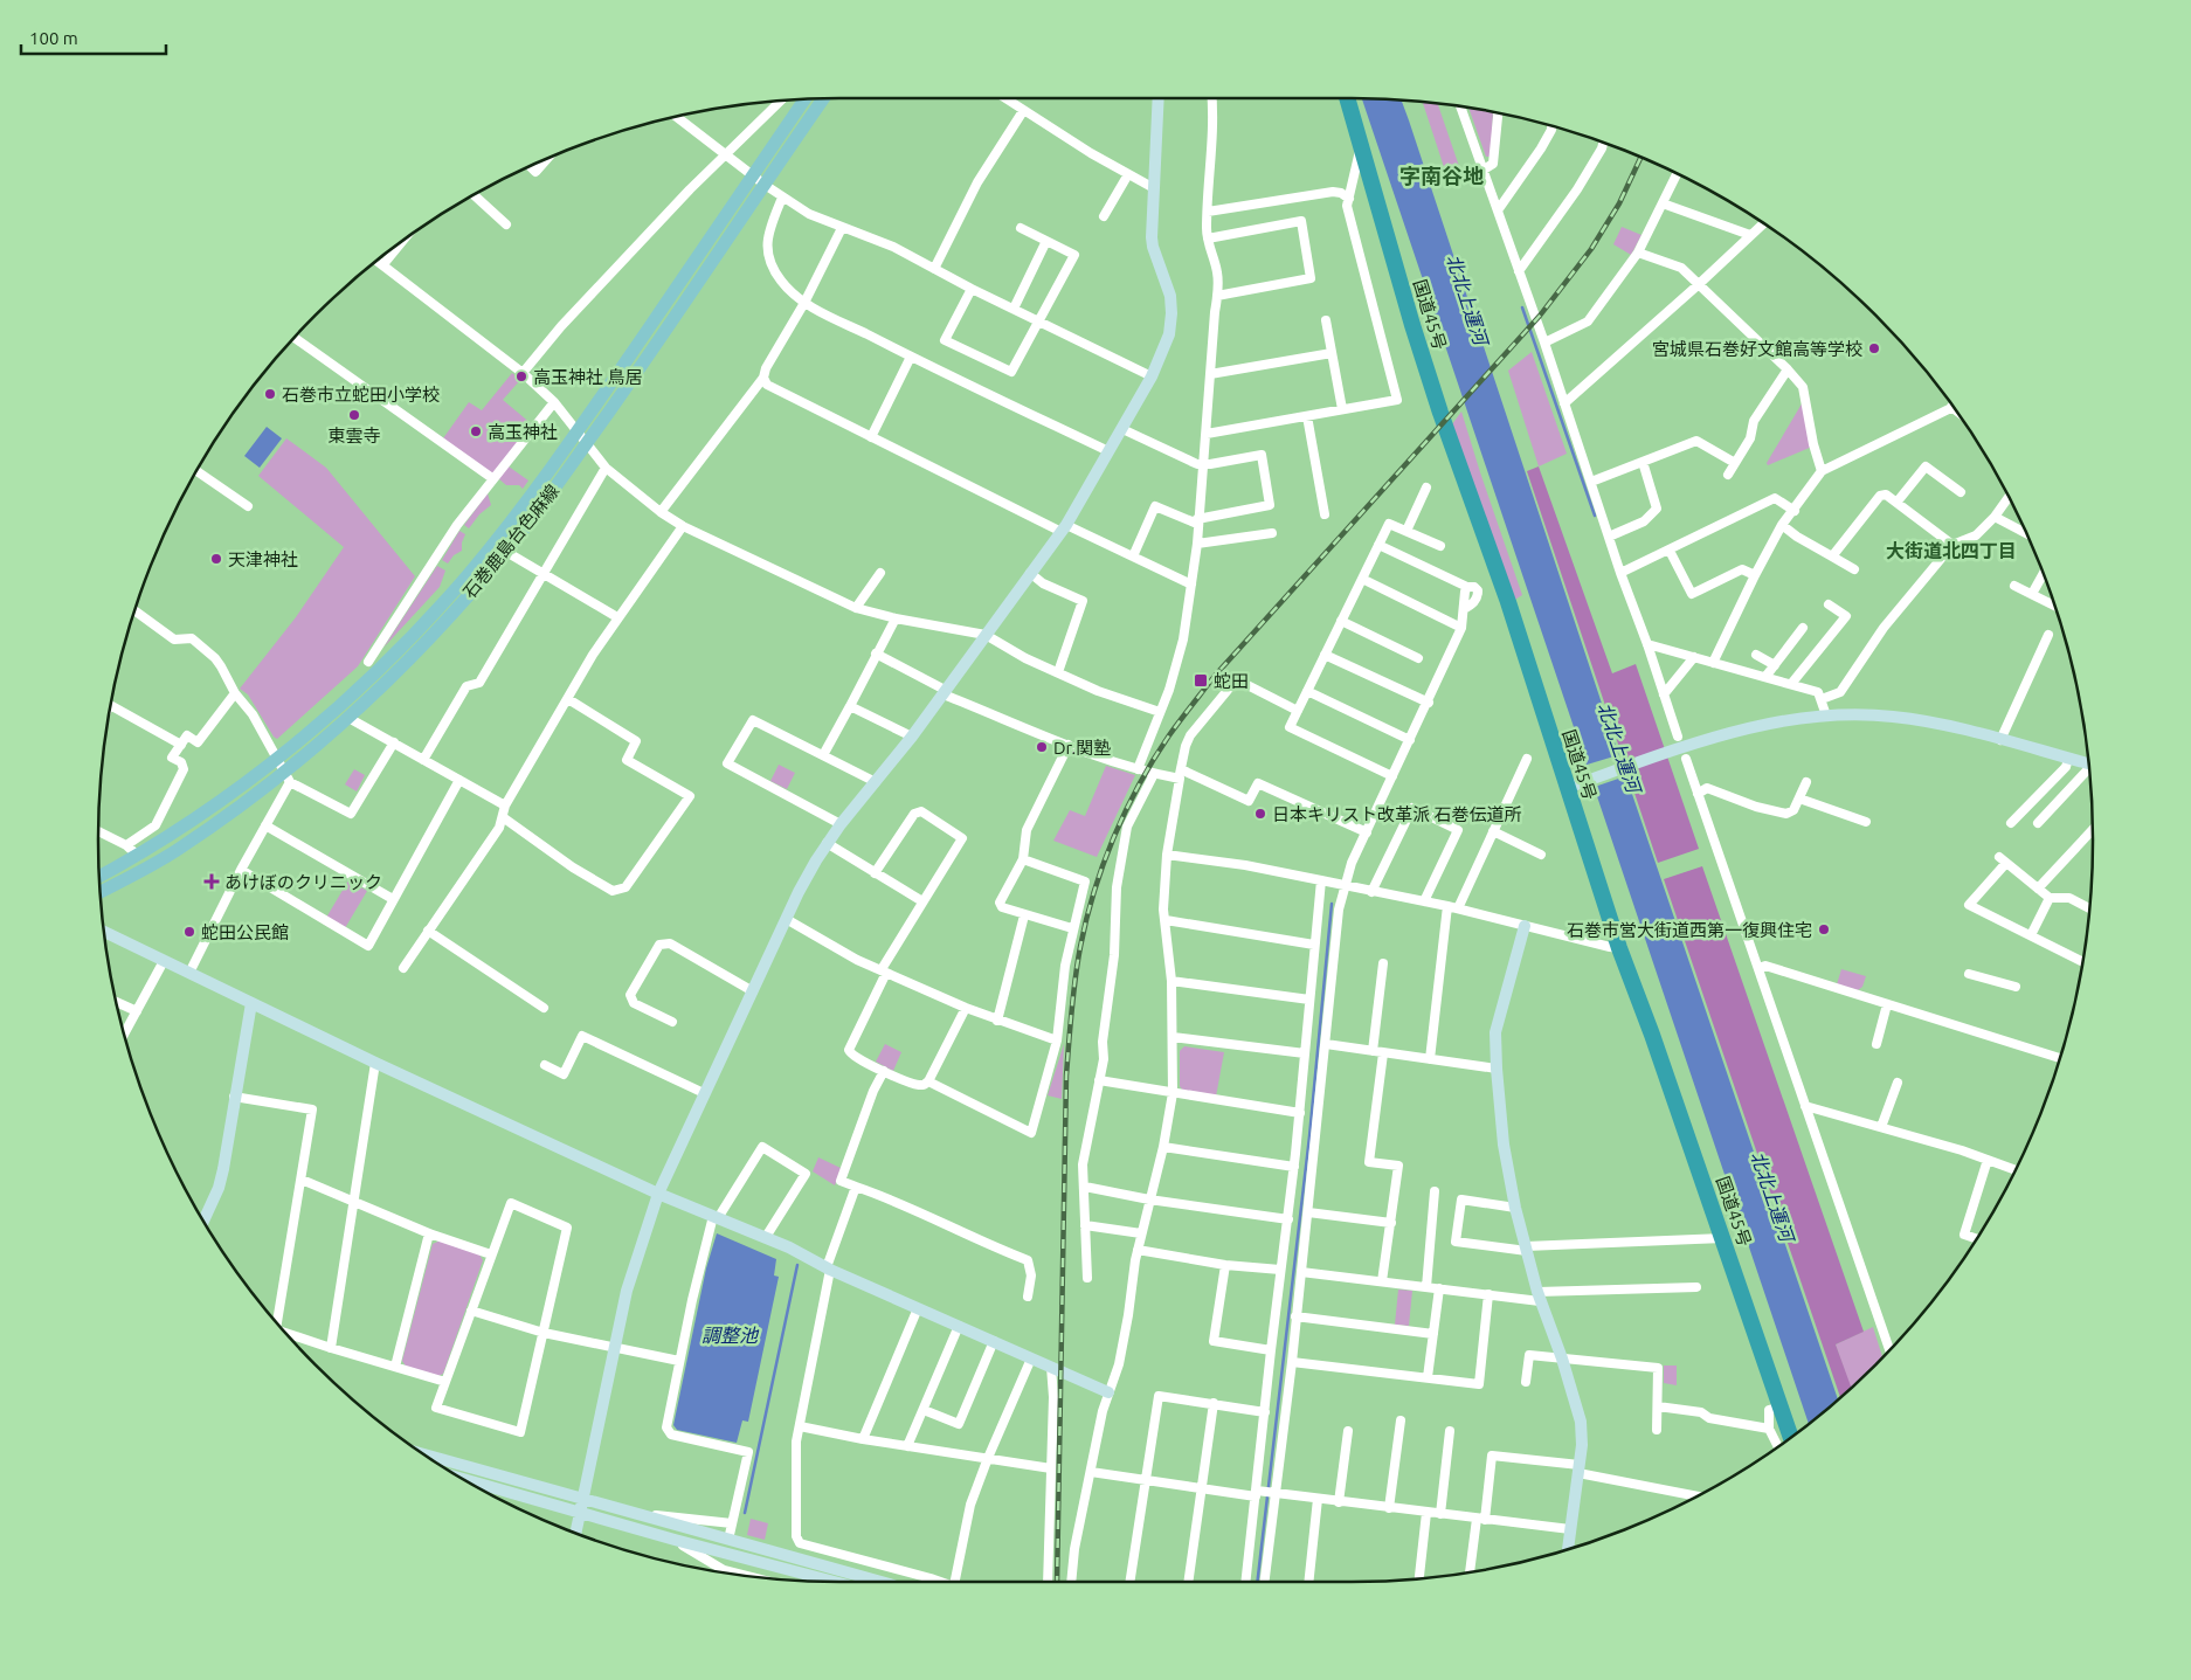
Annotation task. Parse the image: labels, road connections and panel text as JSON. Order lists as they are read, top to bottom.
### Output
{
  "streets": {
    "highway": ["国道45号"],
    "main road": ["石巻鹿島台色麻線"]
  },
  "districts": ["字南谷地", "大街道北四丁目"],
  "water": ["北北上運河", "調整池"],
  "places": {
    "other": [
      "宮城県石巻好文館高等学校",
      "高玉神社 鳥居",
      "石巻市立蛇田小学校",
      "東雲寺",
      "高玉神社",
      "天津神社",
      "Dr.関塾",
      "日本キリスト改革派 石巻伝道所",
      "石巻市営大街道西第一復興住宅",
      "蛇田公民館"
    ],
    "transit": ["蛇田"],
    "health": ["あけぼのクリニック"]
  },
  "scale_bar": "100 m"
}
